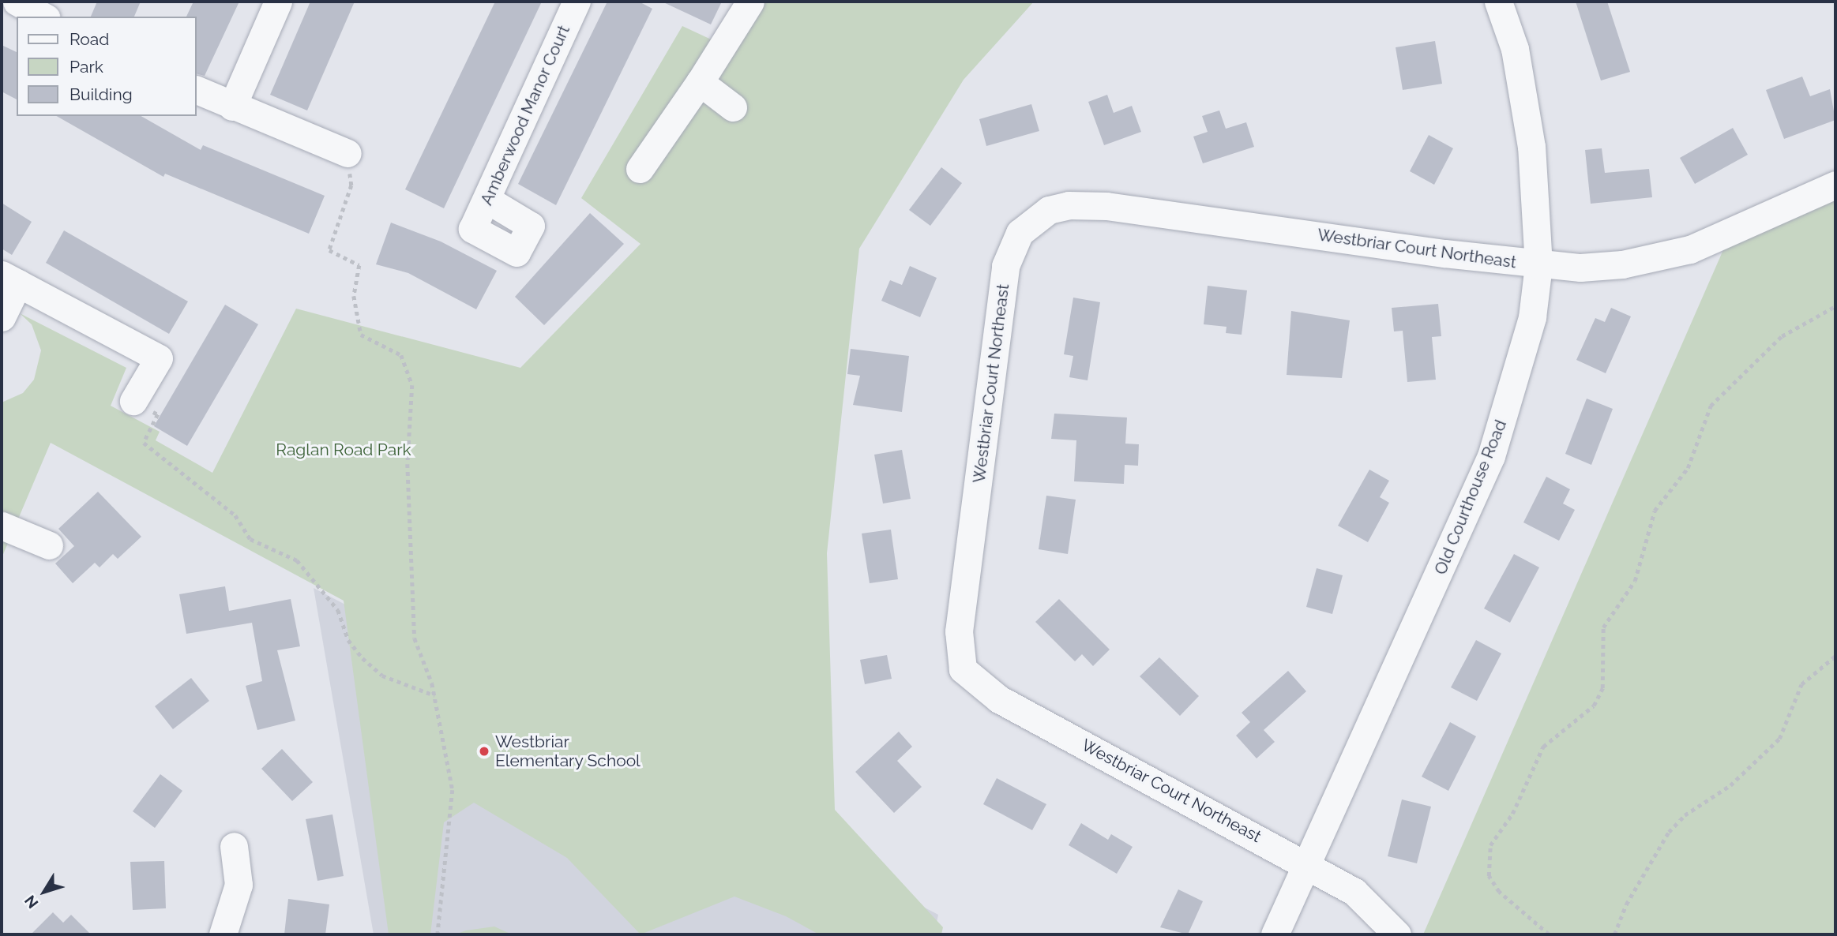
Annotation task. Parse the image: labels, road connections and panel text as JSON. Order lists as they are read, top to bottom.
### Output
{
  "streets": {
    "street": ["Amberwood Manor Court", "Westbriar Court Northeast", "Old Courthouse Road"]
  },
  "crossings": [
    ["Westbriar Court Northeast", "Old Courthouse Road"]
  ],
  "parks": ["Raglan Road Park"],
  "places": ["Westbriar Elementary School"],
  "legend": ["Road", "Park", "Building"],
  "north": "bottom left"
}
